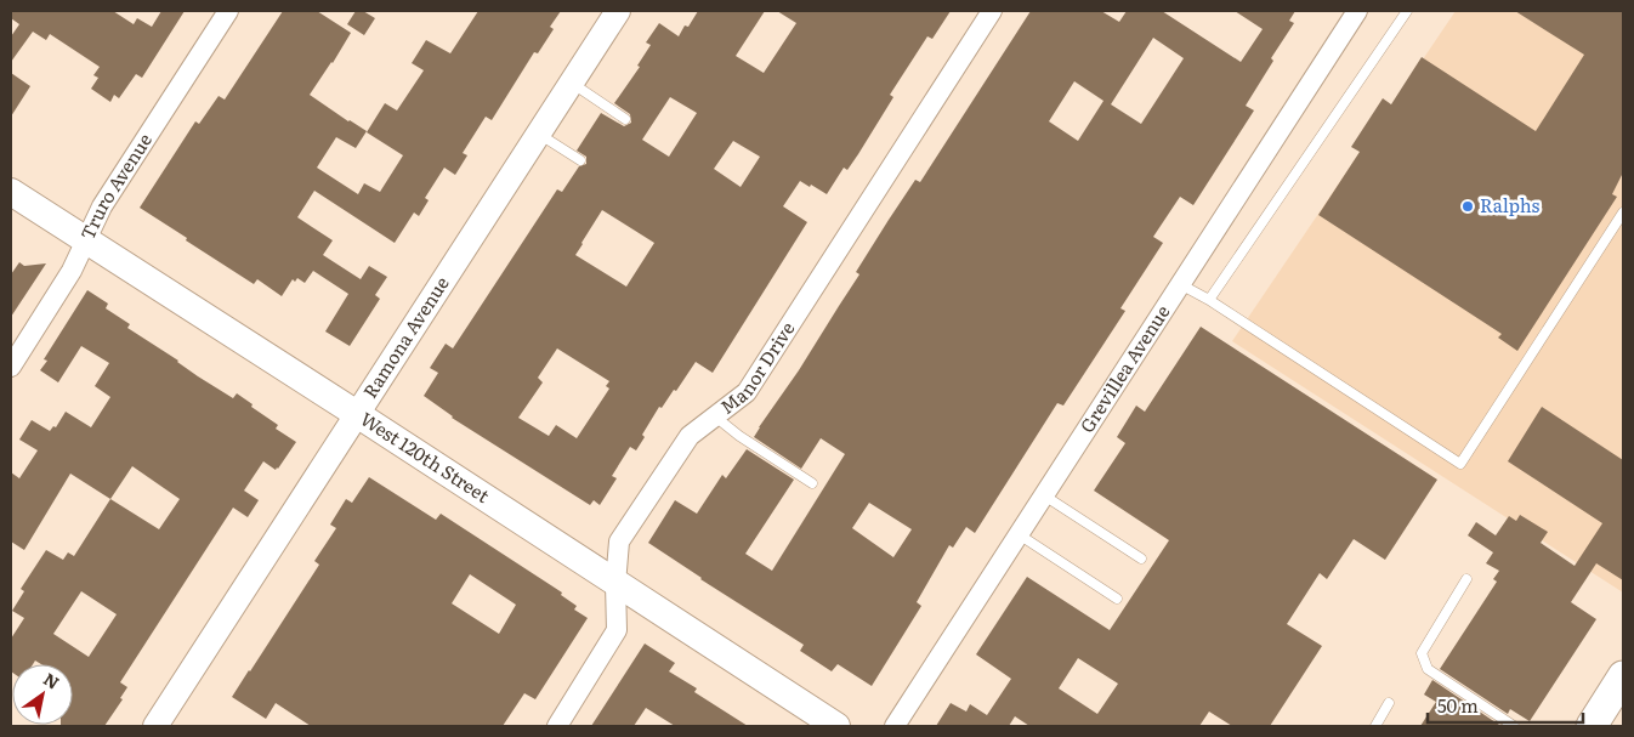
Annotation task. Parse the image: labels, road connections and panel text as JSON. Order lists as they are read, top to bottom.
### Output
{
  "streets": {
    "main road": ["West 120th Street"],
    "street": [
      "Truro Avenue",
      "Ramona Avenue",
      "Manor Drive",
      "Grevillea Avenue"
    ]
  },
  "crossings": [
    ["Truro Avenue", "West 120th Street"],
    ["Ramona Avenue", "West 120th Street"],
    ["Manor Drive", "West 120th Street"]
  ],
  "places": ["Ralphs"],
  "scale_bar": "50 m",
  "north": "top right"
}
